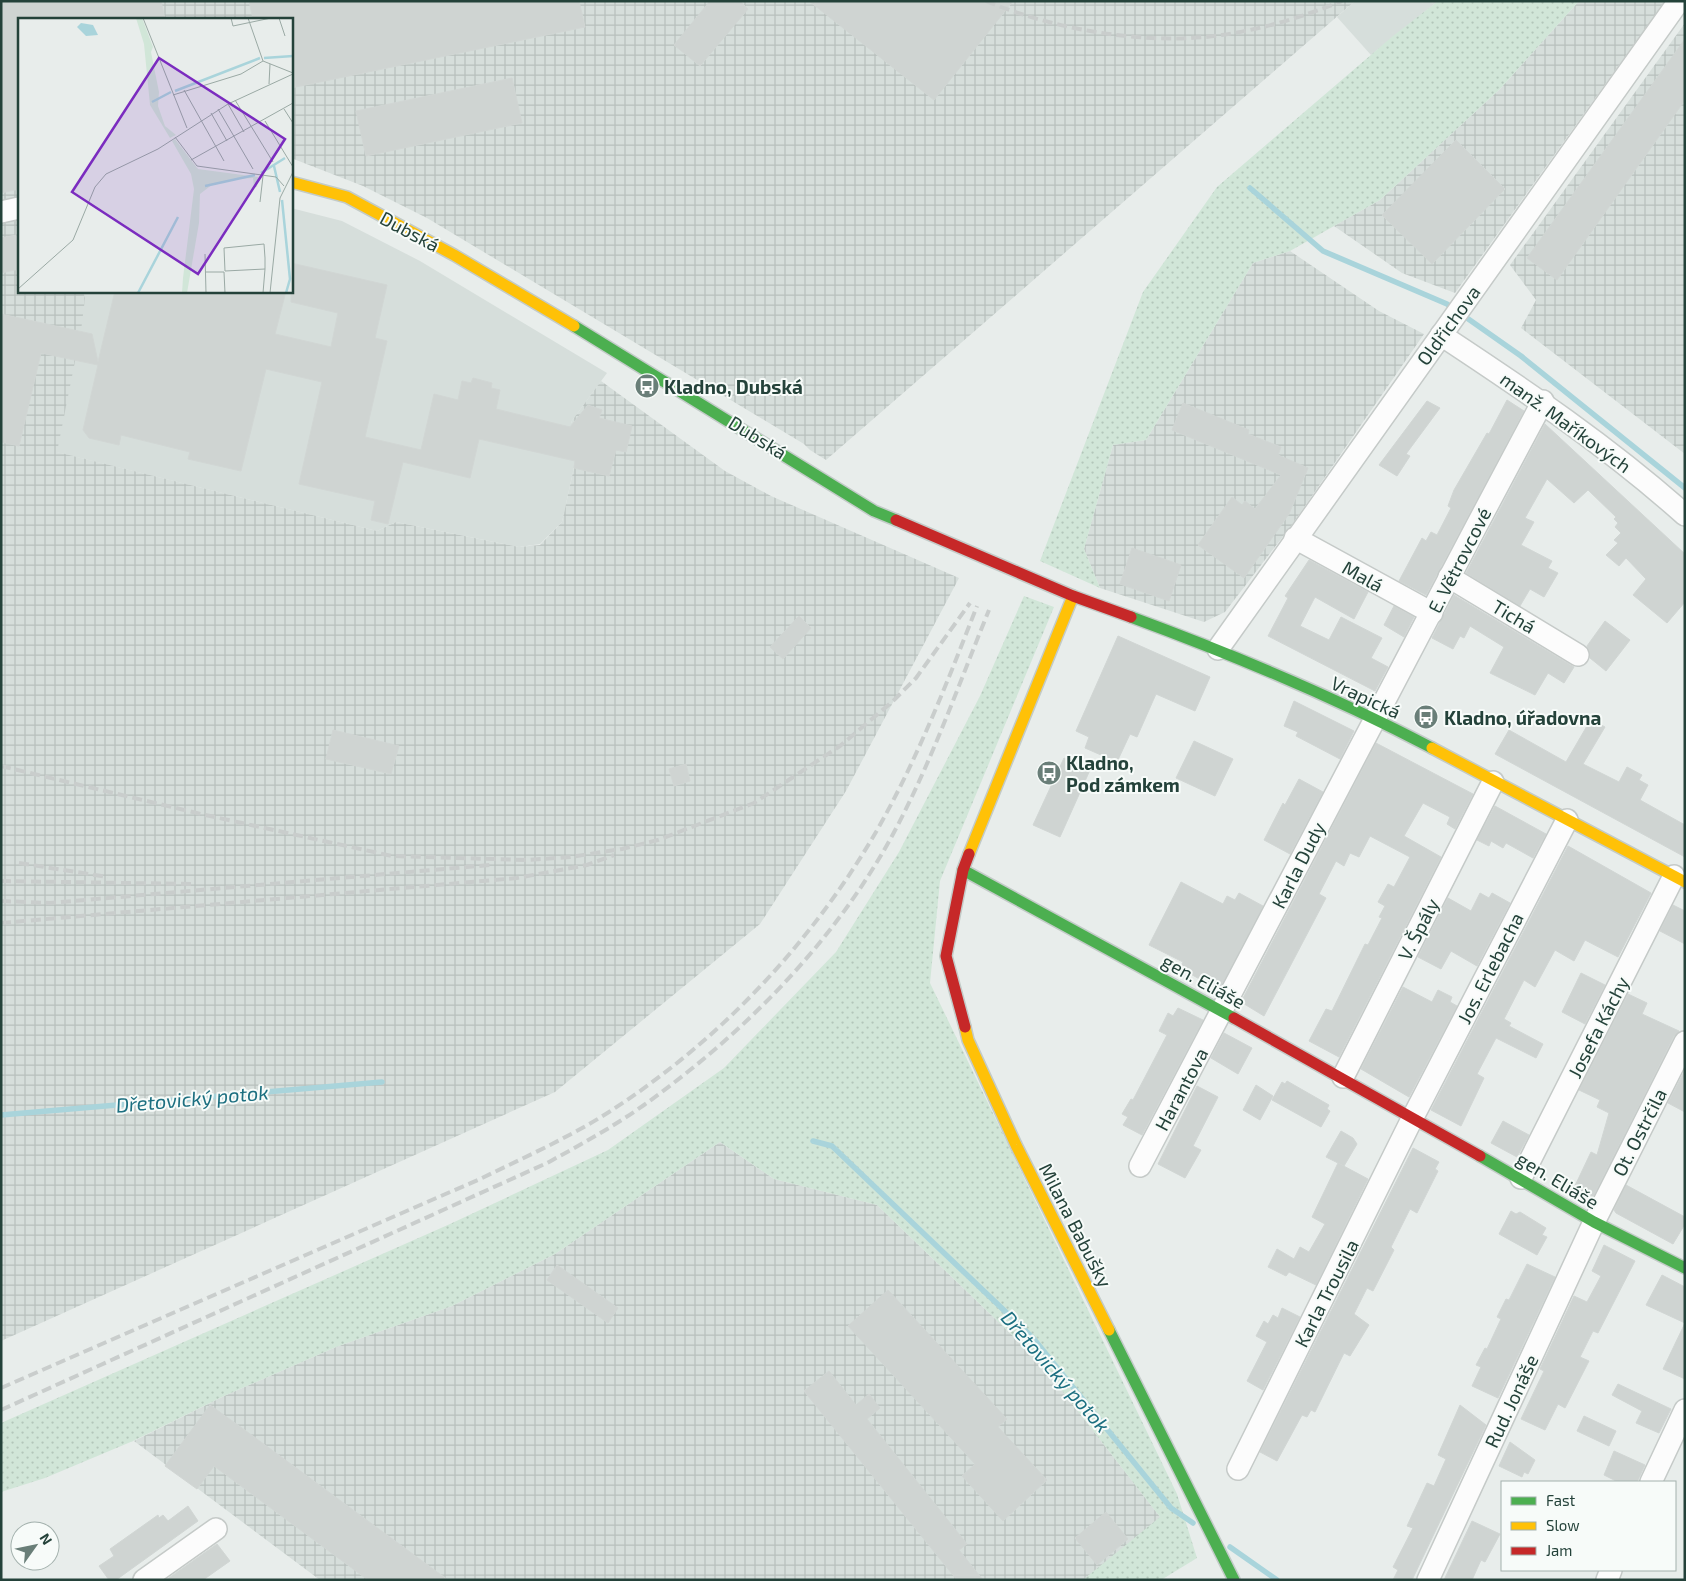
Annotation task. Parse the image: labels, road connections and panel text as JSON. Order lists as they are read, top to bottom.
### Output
{
  "streets": {
    "street": [
      "Dubská",
      "Oldřichova",
      "manž. Maříkových",
      "E. Větrovcové",
      "Malá",
      "Tichá",
      "Vrapická",
      "Karla Dudy",
      "V. Špály",
      "Jos. Erlebacha",
      "gen. Eliáše",
      "Josefa Káchy",
      "Harantova",
      "Ot. Ostrčila",
      "Milana Babušky",
      "Karla Trousila",
      "Rud. Jonáše"
    ]
  },
  "crossings": [
    ["Dubská", "Vrapická"],
    ["Oldřichova", "manž. Maříkových"],
    ["Oldřichova", "Malá"],
    ["Oldřichova", "Vrapická"],
    ["manž. Maříkových", "E. Větrovcové"],
    ["E. Větrovcové", "Malá"],
    ["E. Větrovcové", "Tichá"],
    ["E. Větrovcové", "Vrapická"],
    ["E. Větrovcové", "Karla Dudy"],
    ["Vrapická", "Karla Dudy"],
    ["Vrapická", "V. Špály"],
    ["Vrapická", "Jos. Erlebacha"],
    ["Vrapická", "Josefa Káchy"],
    ["Karla Dudy", "gen. Eliáše"],
    ["Karla Dudy", "Harantova"],
    ["V. Špály", "gen. Eliáše"],
    ["Jos. Erlebacha", "gen. Eliáše"],
    ["Jos. Erlebacha", "Karla Trousila"],
    ["gen. Eliáše", "Josefa Káchy"],
    ["gen. Eliáše", "Harantova"],
    ["gen. Eliáše", "Ot. Ostrčila"],
    ["gen. Eliáše", "Milana Babušky"],
    ["gen. Eliáše", "Karla Trousila"],
    ["gen. Eliáše", "Rud. Jonáše"],
    ["Ot. Ostrčila", "Rud. Jonáše"]
  ],
  "water": ["Dřetovický potok"],
  "places": {
    "bus stop": ["Kladno, Dubská", "Kladno, úřadovna", "Kladno, Pod zámkem"]
  },
  "legend": ["Fast", "Slow", "Jam"],
  "north": "top right"
}
